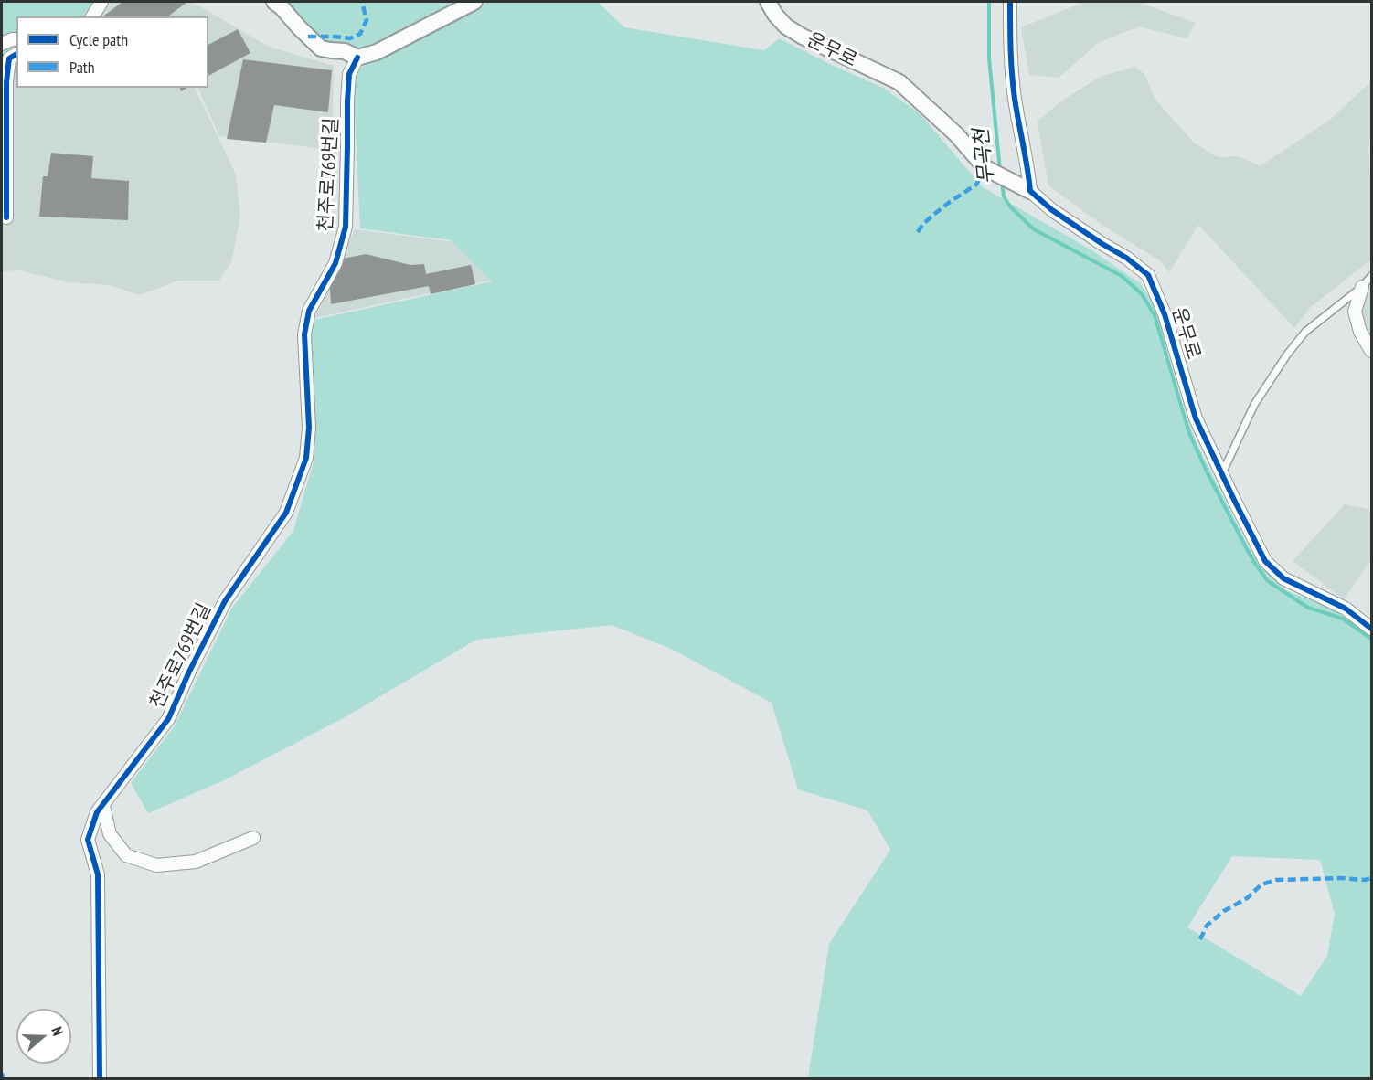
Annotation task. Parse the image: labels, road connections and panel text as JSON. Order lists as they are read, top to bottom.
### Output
{
  "streets": {
    "street": ["운무로", "천주로769번길"]
  },
  "water": ["무곡천"],
  "legend": ["Cycle path", "Path"],
  "north": "right"
}
